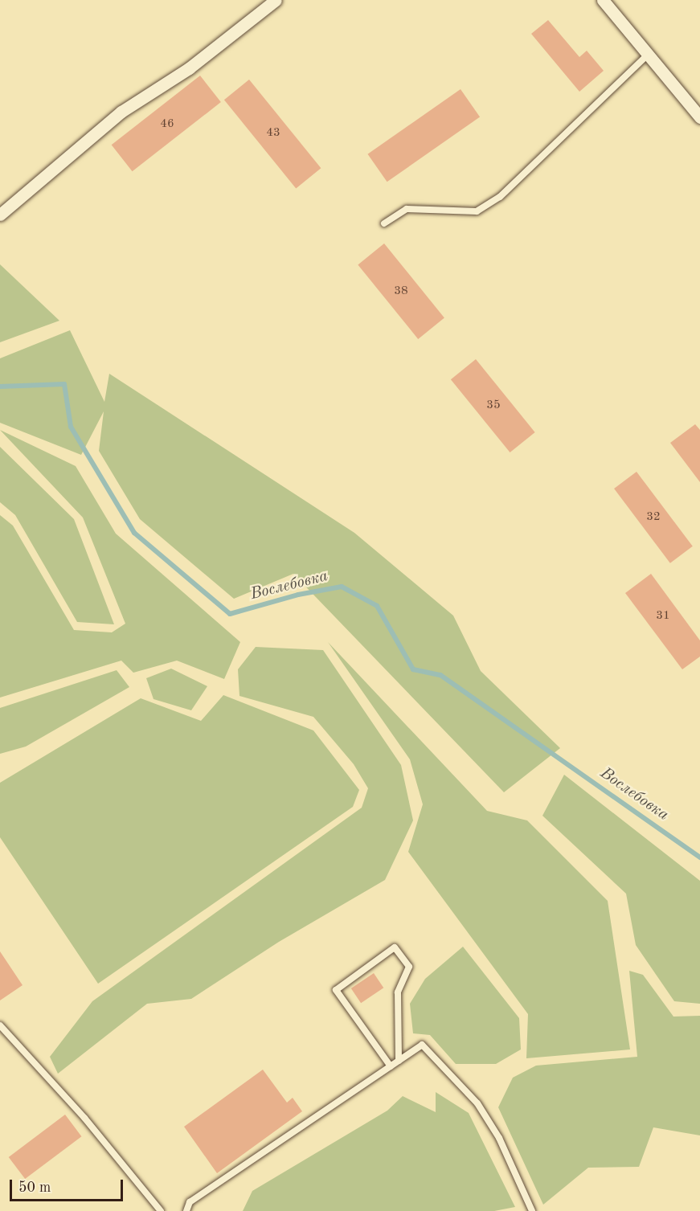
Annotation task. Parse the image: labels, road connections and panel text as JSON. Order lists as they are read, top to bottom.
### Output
{
  "water": ["Вослебовка"],
  "house_numbers": [
    "46",
    "43",
    "38",
    "35",
    "32",
    "31"
  ],
  "scale_bar": "50 m"
}
